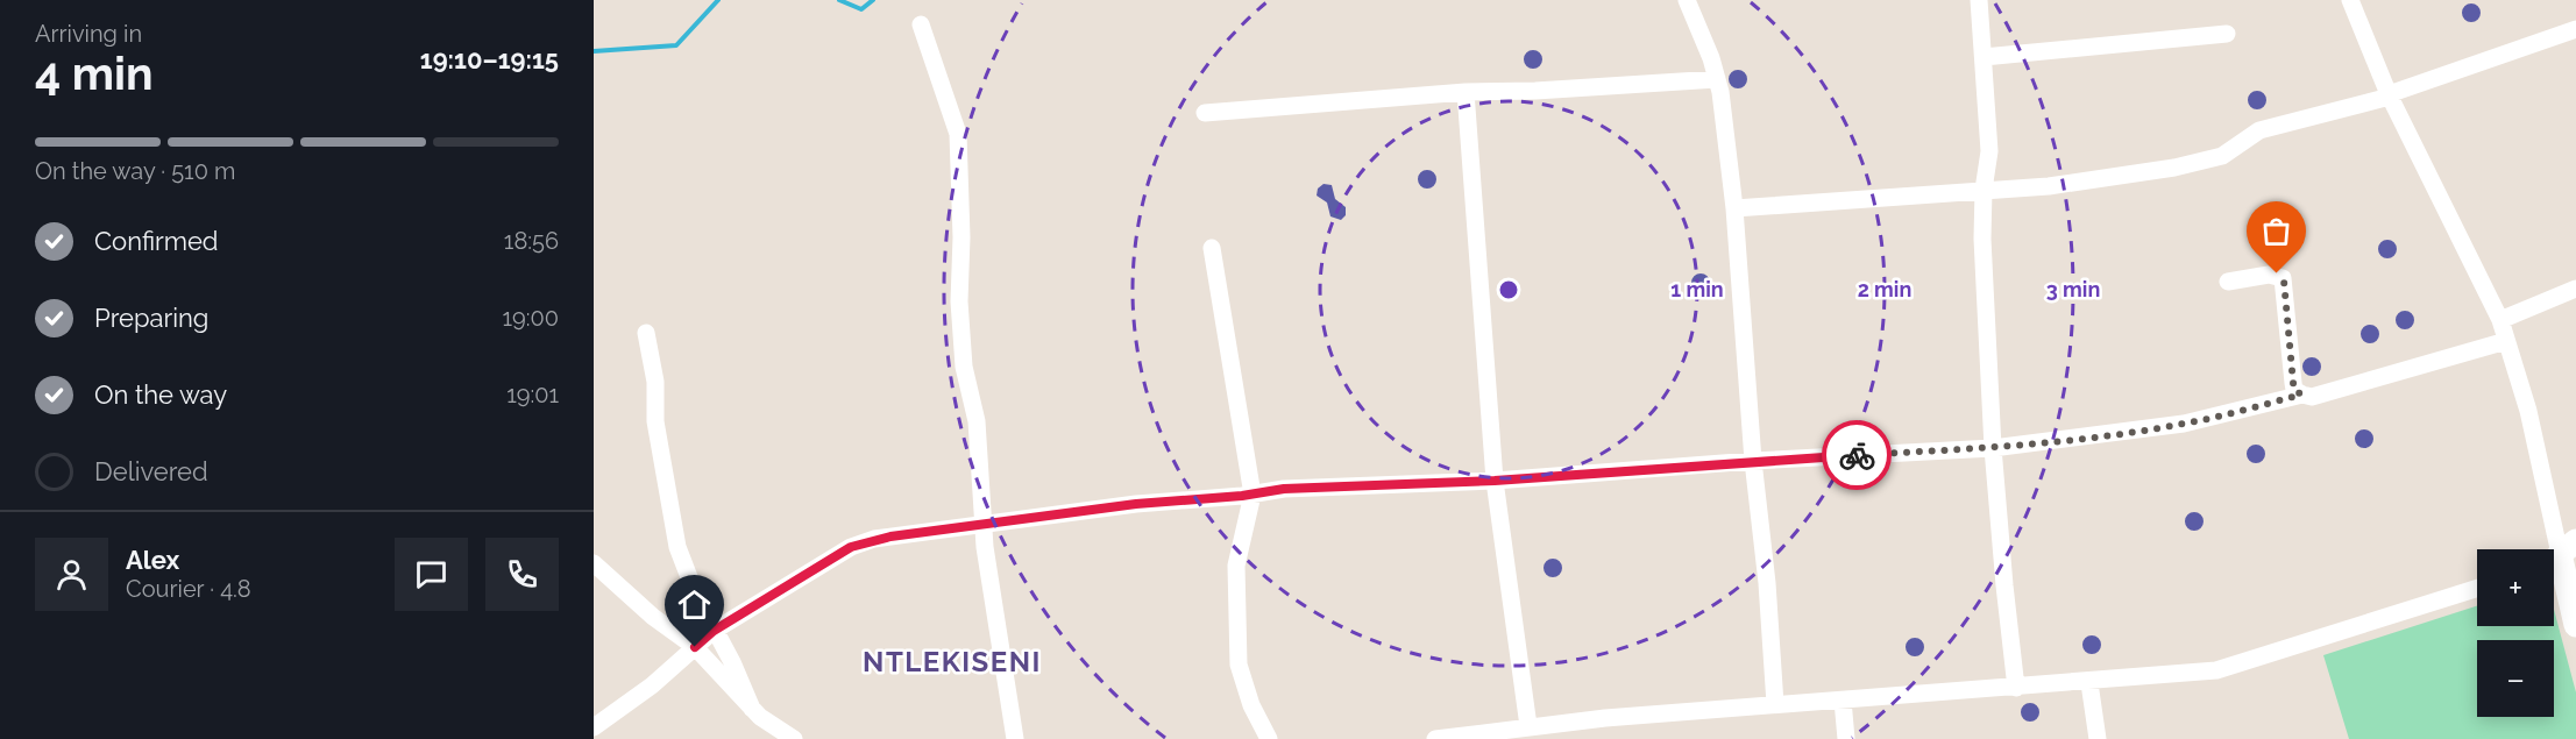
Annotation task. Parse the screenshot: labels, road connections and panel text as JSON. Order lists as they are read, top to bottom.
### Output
{
  "districts": ["NTLEKISENI"],
  "page": {
    "heading": ["4 min", "Arriving in", "19:10–19:15"],
    "panel": ["Alex", "Courier · 4.8"],
    "bar": "On the way · 510 m",
    "list": [
      ["Confirmed", "18:56"],
      ["Preparing", "19:00"],
      ["On the way", "19:01"],
      "Delivered"
    ],
    "map_buttons": ["+", "−"]
  },
  "rings": ["1 min", "2 min", "3 min"]
}
